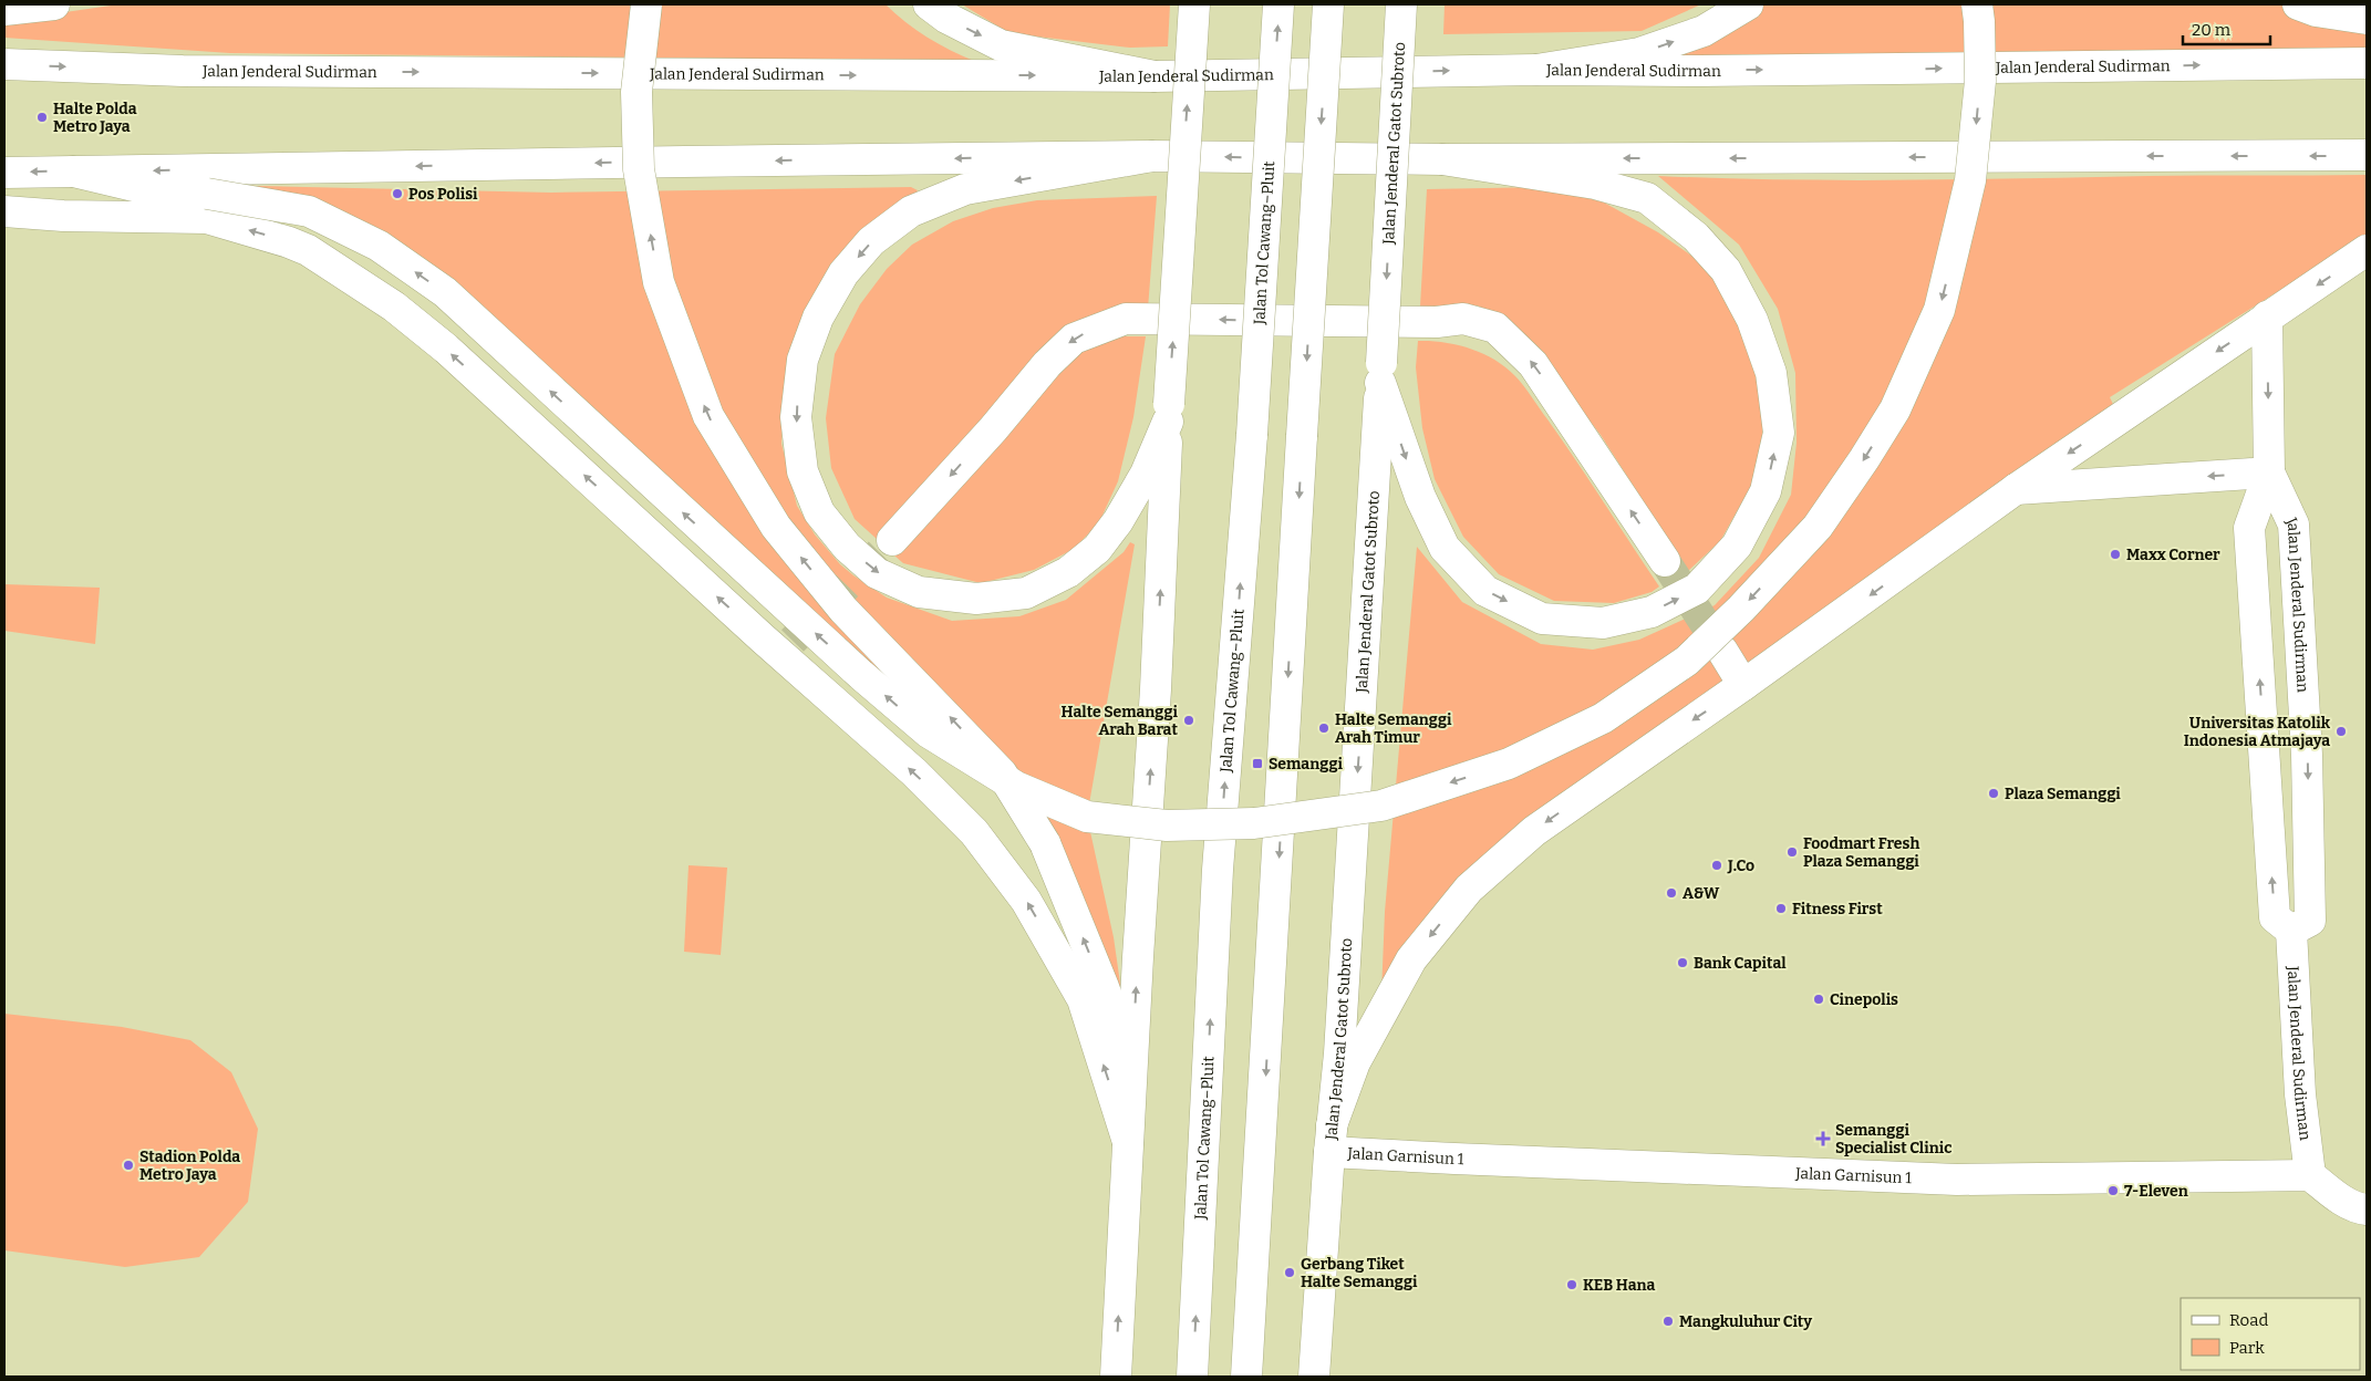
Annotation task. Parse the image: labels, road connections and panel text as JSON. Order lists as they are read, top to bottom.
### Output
{
  "streets": {
    "main road": [
      "Jalan Jenderal Sudirman",
      "Jalan Jenderal Gatot Subroto",
      "Jalan Tol Cawang–Pluit",
      "Jalan Garnisun 1"
    ]
  },
  "crossings": [
    ["Jalan Jenderal Sudirman", "Jalan Garnisun 1"],
    ["Jalan Jenderal Gatot Subroto", "Jalan Garnisun 1"]
  ],
  "places": {
    "other": [
      "Halte Polda Metro Jaya",
      "Pos Polisi",
      "Maxx Corner",
      "Halte Semanggi Arah Barat",
      "Halte Semanggi Arah Timur",
      "Universitas Katolik Indonesia Atmajaya",
      "Plaza Semanggi",
      "Foodmart Fresh Plaza Semanggi",
      "J.Co",
      "A&W",
      "Fitness First",
      "Bank Capital",
      "Cinepolis",
      "Stadion Polda Metro Jaya",
      "7-Eleven",
      "Gerbang Tiket Halte Semanggi",
      "KEB Hana",
      "Mangkuluhur City"
    ],
    "transit": ["Semanggi"],
    "health": ["Semanggi Specialist Clinic"]
  },
  "legend": ["Road", "Park"],
  "scale_bar": "20 m"
}
